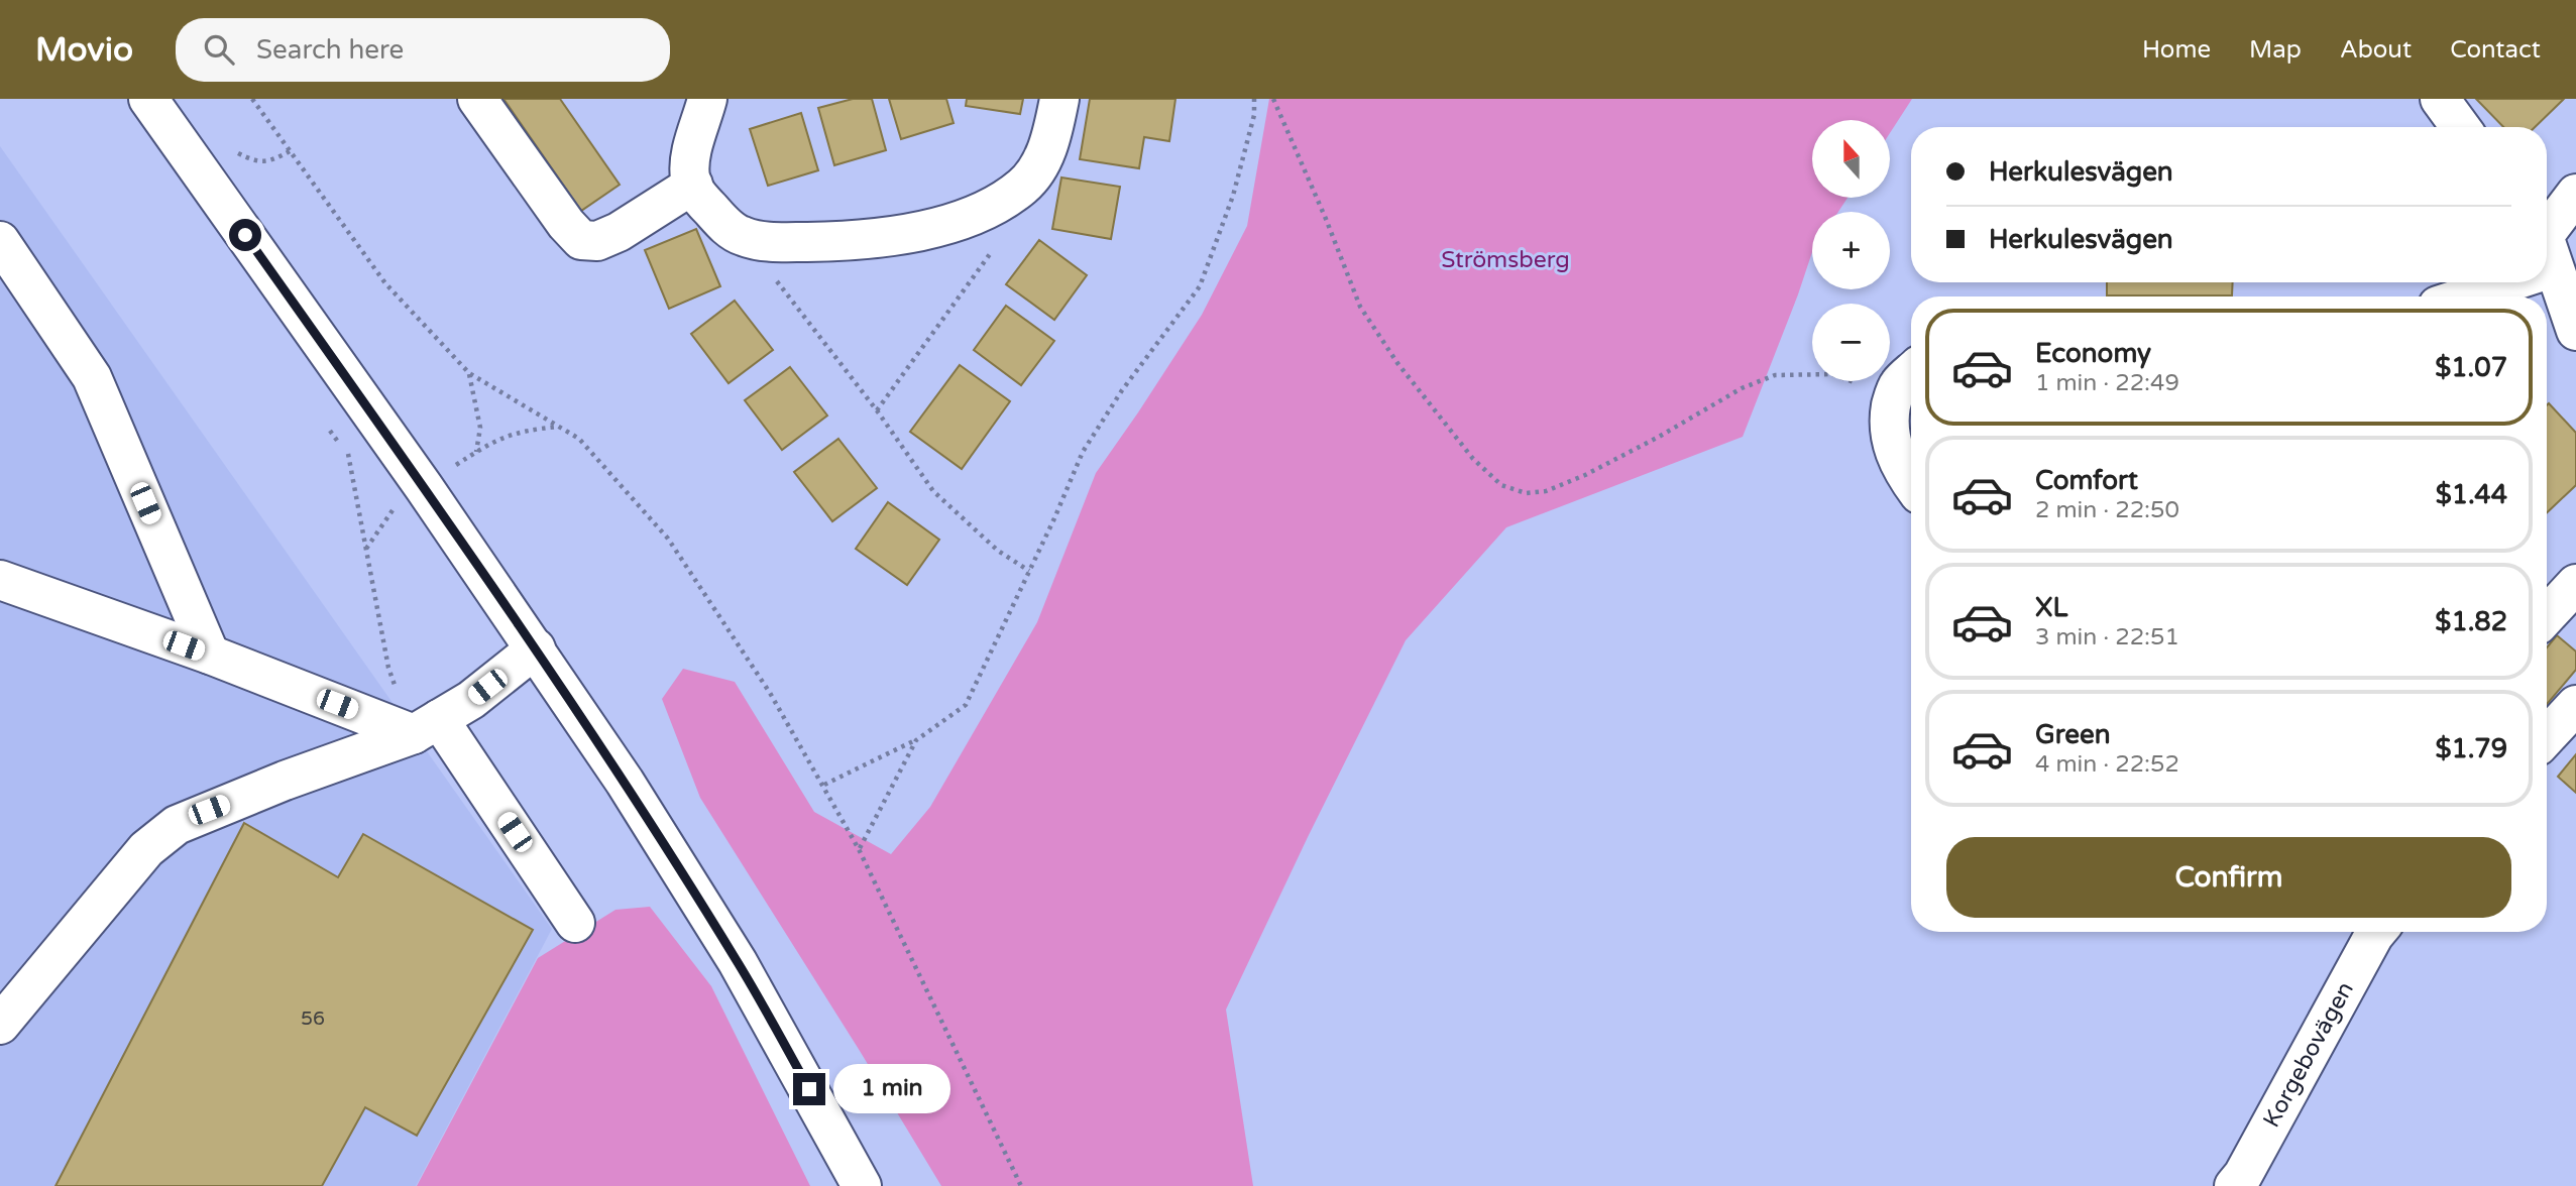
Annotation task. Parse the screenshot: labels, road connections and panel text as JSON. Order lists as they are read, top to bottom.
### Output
{
  "streets": {
    "street": ["Korgebovägen"]
  },
  "parks": ["Strömsberg"],
  "house_numbers": ["56"],
  "north": "top",
  "page": {
    "header": "Movio",
    "search": "Search here",
    "nav": [
      "Home",
      "Map",
      "About",
      "Contact"
    ],
    "map_buttons": ["+", "−"],
    "banner": ["Herkulesvägen", "Herkulesvägen"],
    "list": [
      {
        "name": "Economy",
        "note": "1 min · 22:49",
        "value": "$1.07"
      },
      {
        "name": "Comfort",
        "note": "2 min · 22:50",
        "value": "$1.44"
      },
      {
        "name": "XL",
        "note": "3 min · 22:51",
        "value": "$1.82"
      },
      {
        "name": "Green",
        "note": "4 min · 22:52",
        "value": "$1.79"
      }
    ],
    "buttons": "Confirm",
    "bubble": "1 min"
  }
}
